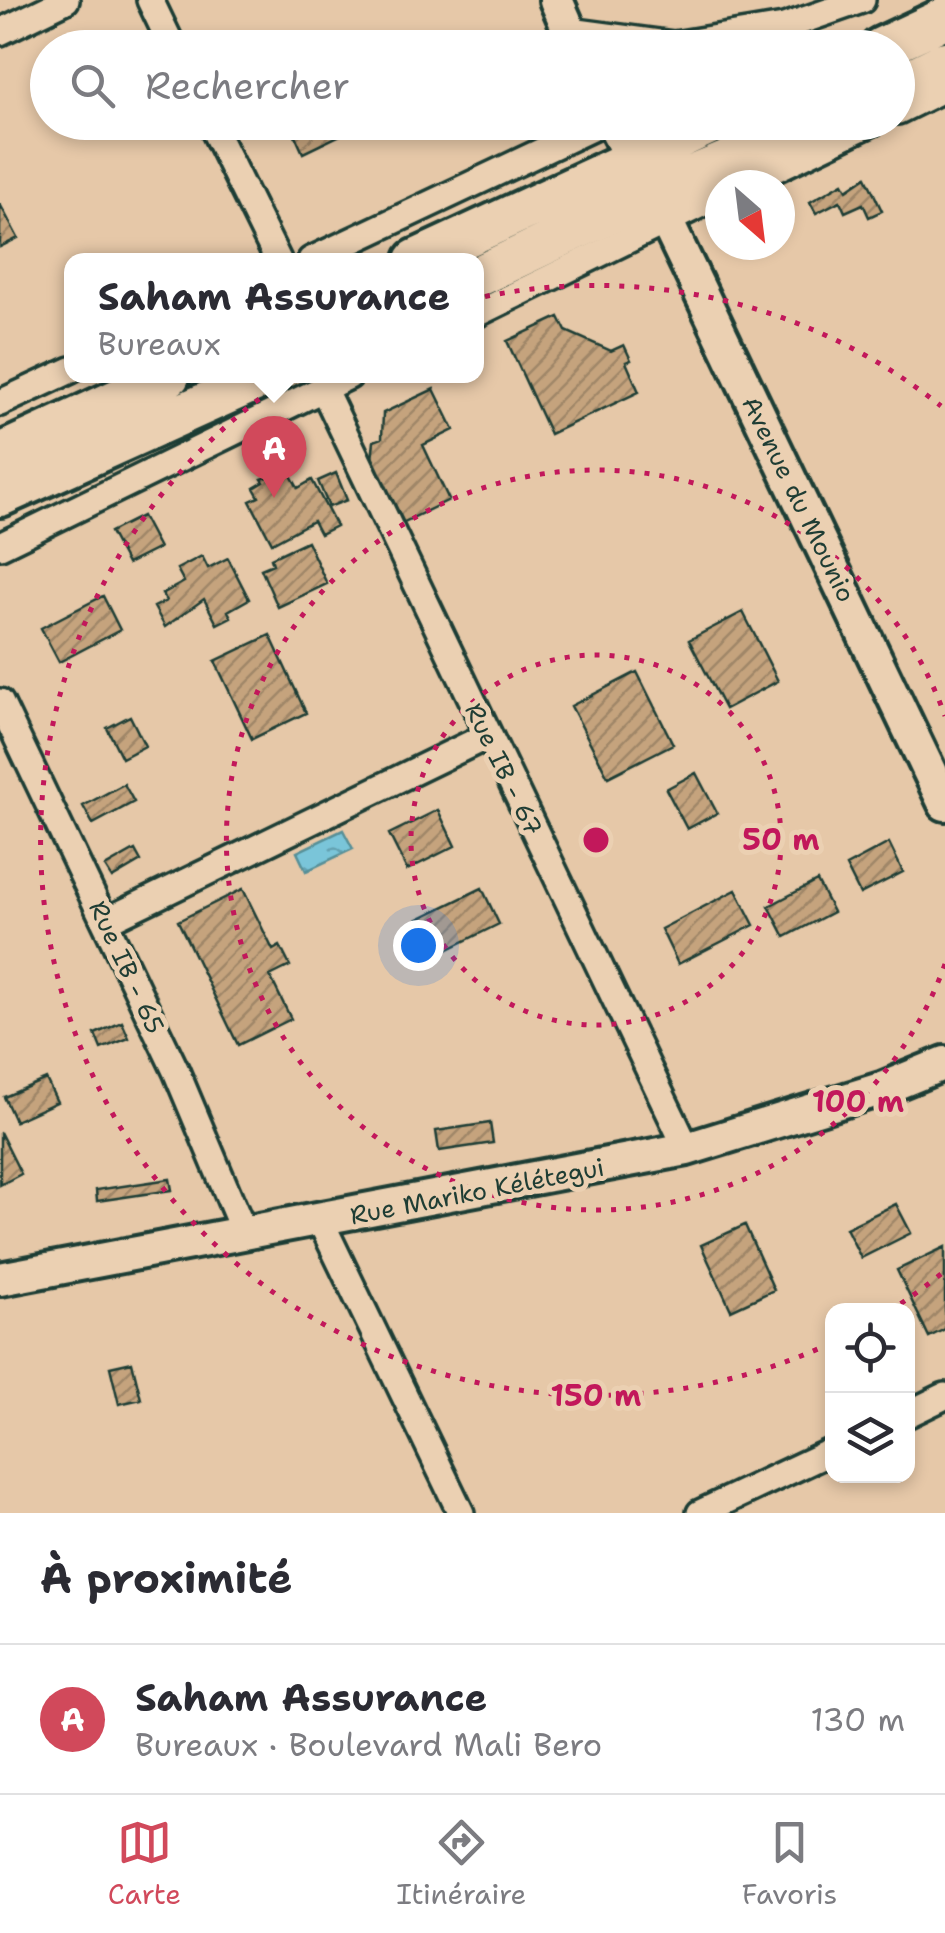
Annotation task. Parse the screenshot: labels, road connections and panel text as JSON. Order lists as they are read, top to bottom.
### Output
{
  "streets": {
    "street": [
      "Avenue du Mounio",
      "Rue IB - 67",
      "Rue IB - 65",
      "Rue Mariko Kélétegui"
    ]
  },
  "crossings": [
    ["Rue IB - 67", "Rue Mariko Kélétegui"],
    ["Rue IB - 65", "Rue Mariko Kélétegui"]
  ],
  "north": "bottom right",
  "page": {
    "search": "Rechercher",
    "popup": ["Saham Assurance", "Bureaux"],
    "pins": "A",
    "heading": "À proximité",
    "list": [
      {
        "mark": "A",
        "name": "Saham Assurance",
        "note": "Bureaux · Boulevard Mali Bero",
        "value": "130 m"
      }
    ],
    "nav": ["Carte", "Itinéraire", "Favoris"]
  },
  "rings": ["50 m", "100 m", "150 m"]
}
